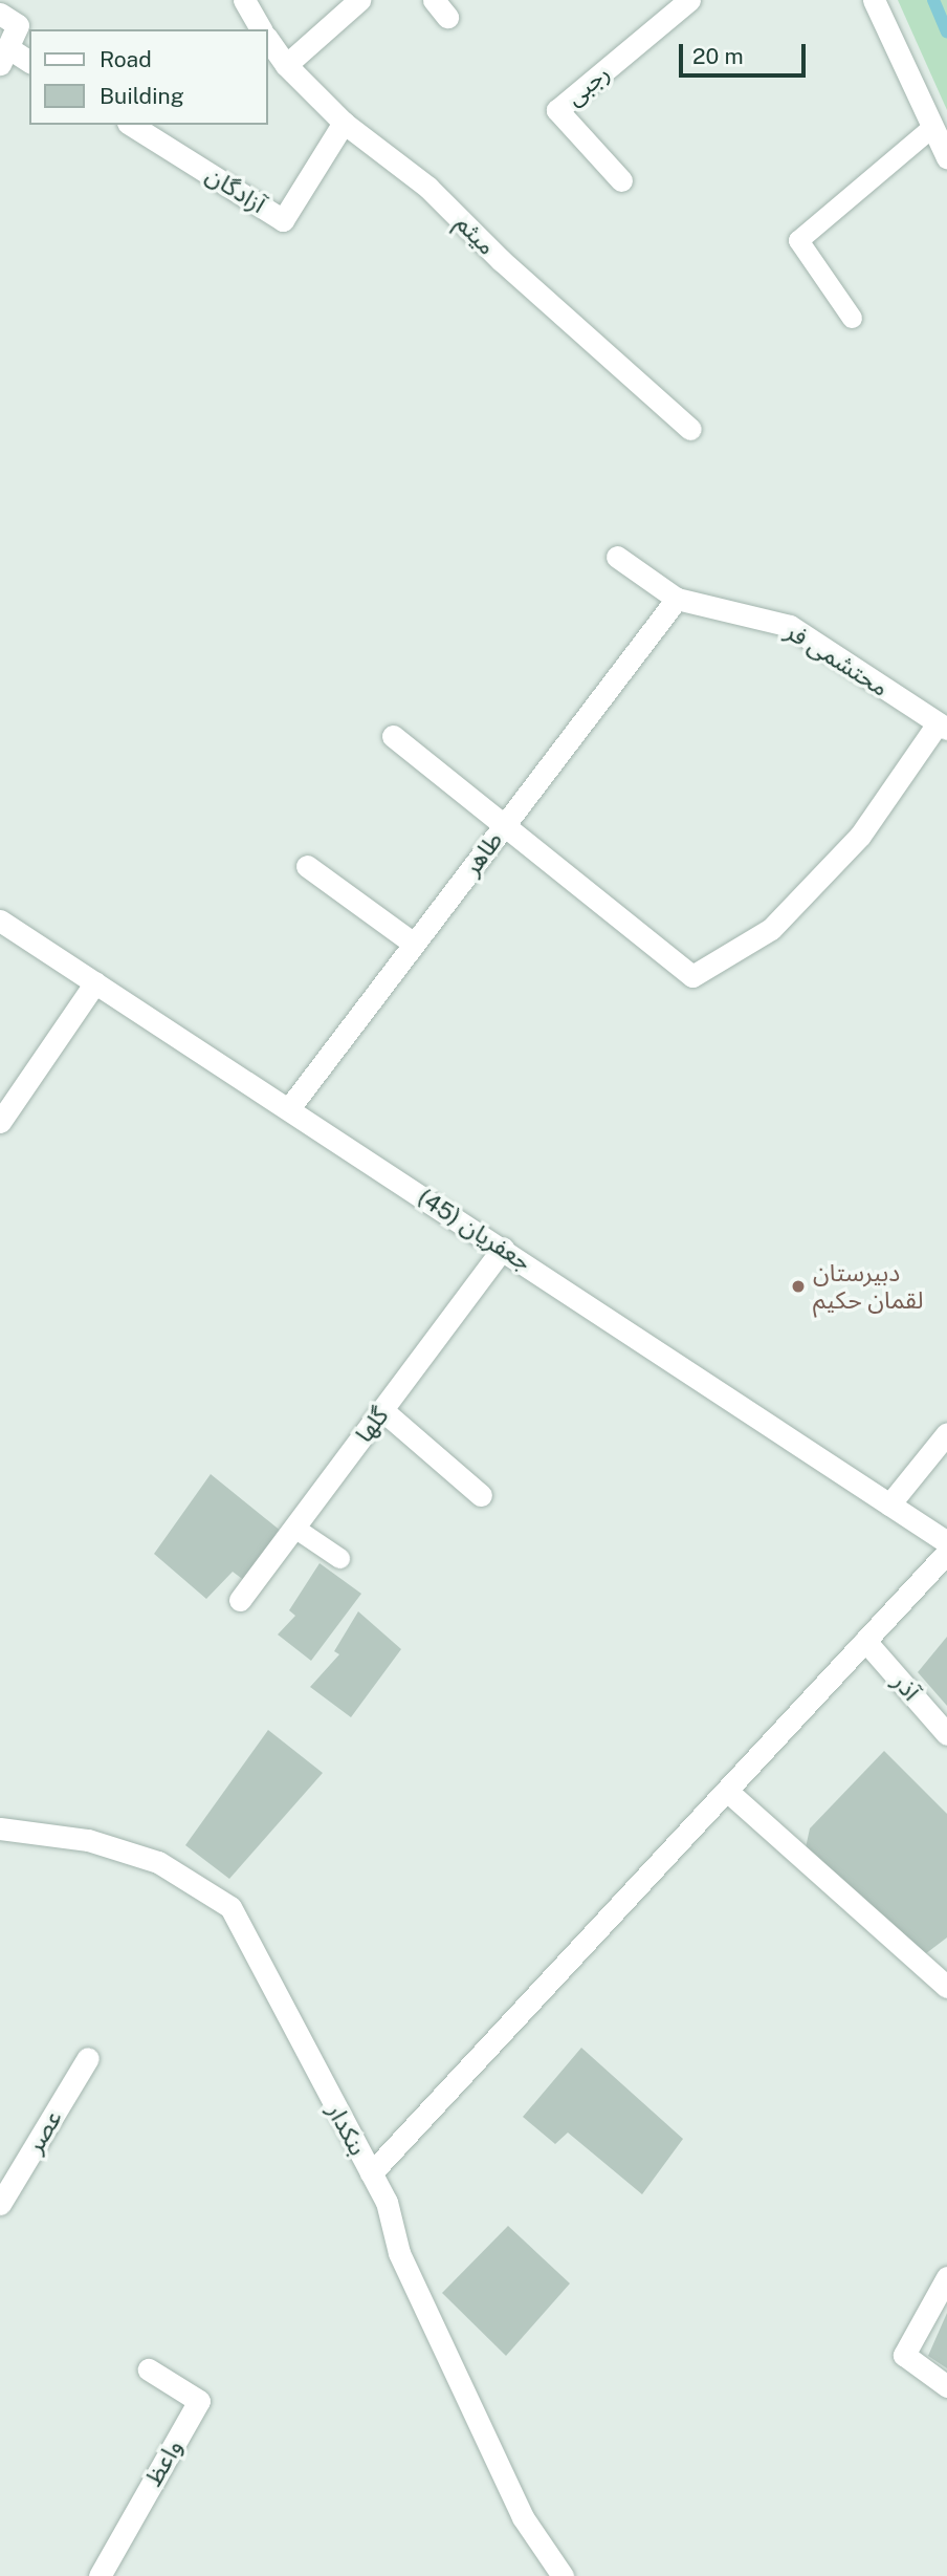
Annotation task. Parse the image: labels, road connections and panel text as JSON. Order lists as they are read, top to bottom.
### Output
{
  "streets": {
    "street": [
      "رجبی",
      "آزادگان",
      "میثم",
      "محتشمی فر",
      "طاهر",
      "جعفریان (45)",
      "گلها",
      "آذر",
      "بنکدار",
      "عصر",
      "واعظ"
    ]
  },
  "crossings": [
    ["آزادگان", "میثم"],
    ["محتشمی فر", "طاهر"],
    ["طاهر", "جعفریان (45)"],
    ["جعفریان (45)", "گلها"]
  ],
  "places": ["دبیرستان لقمان حکیم"],
  "legend": ["Road", "Building"],
  "scale_bar": "20 m"
}
